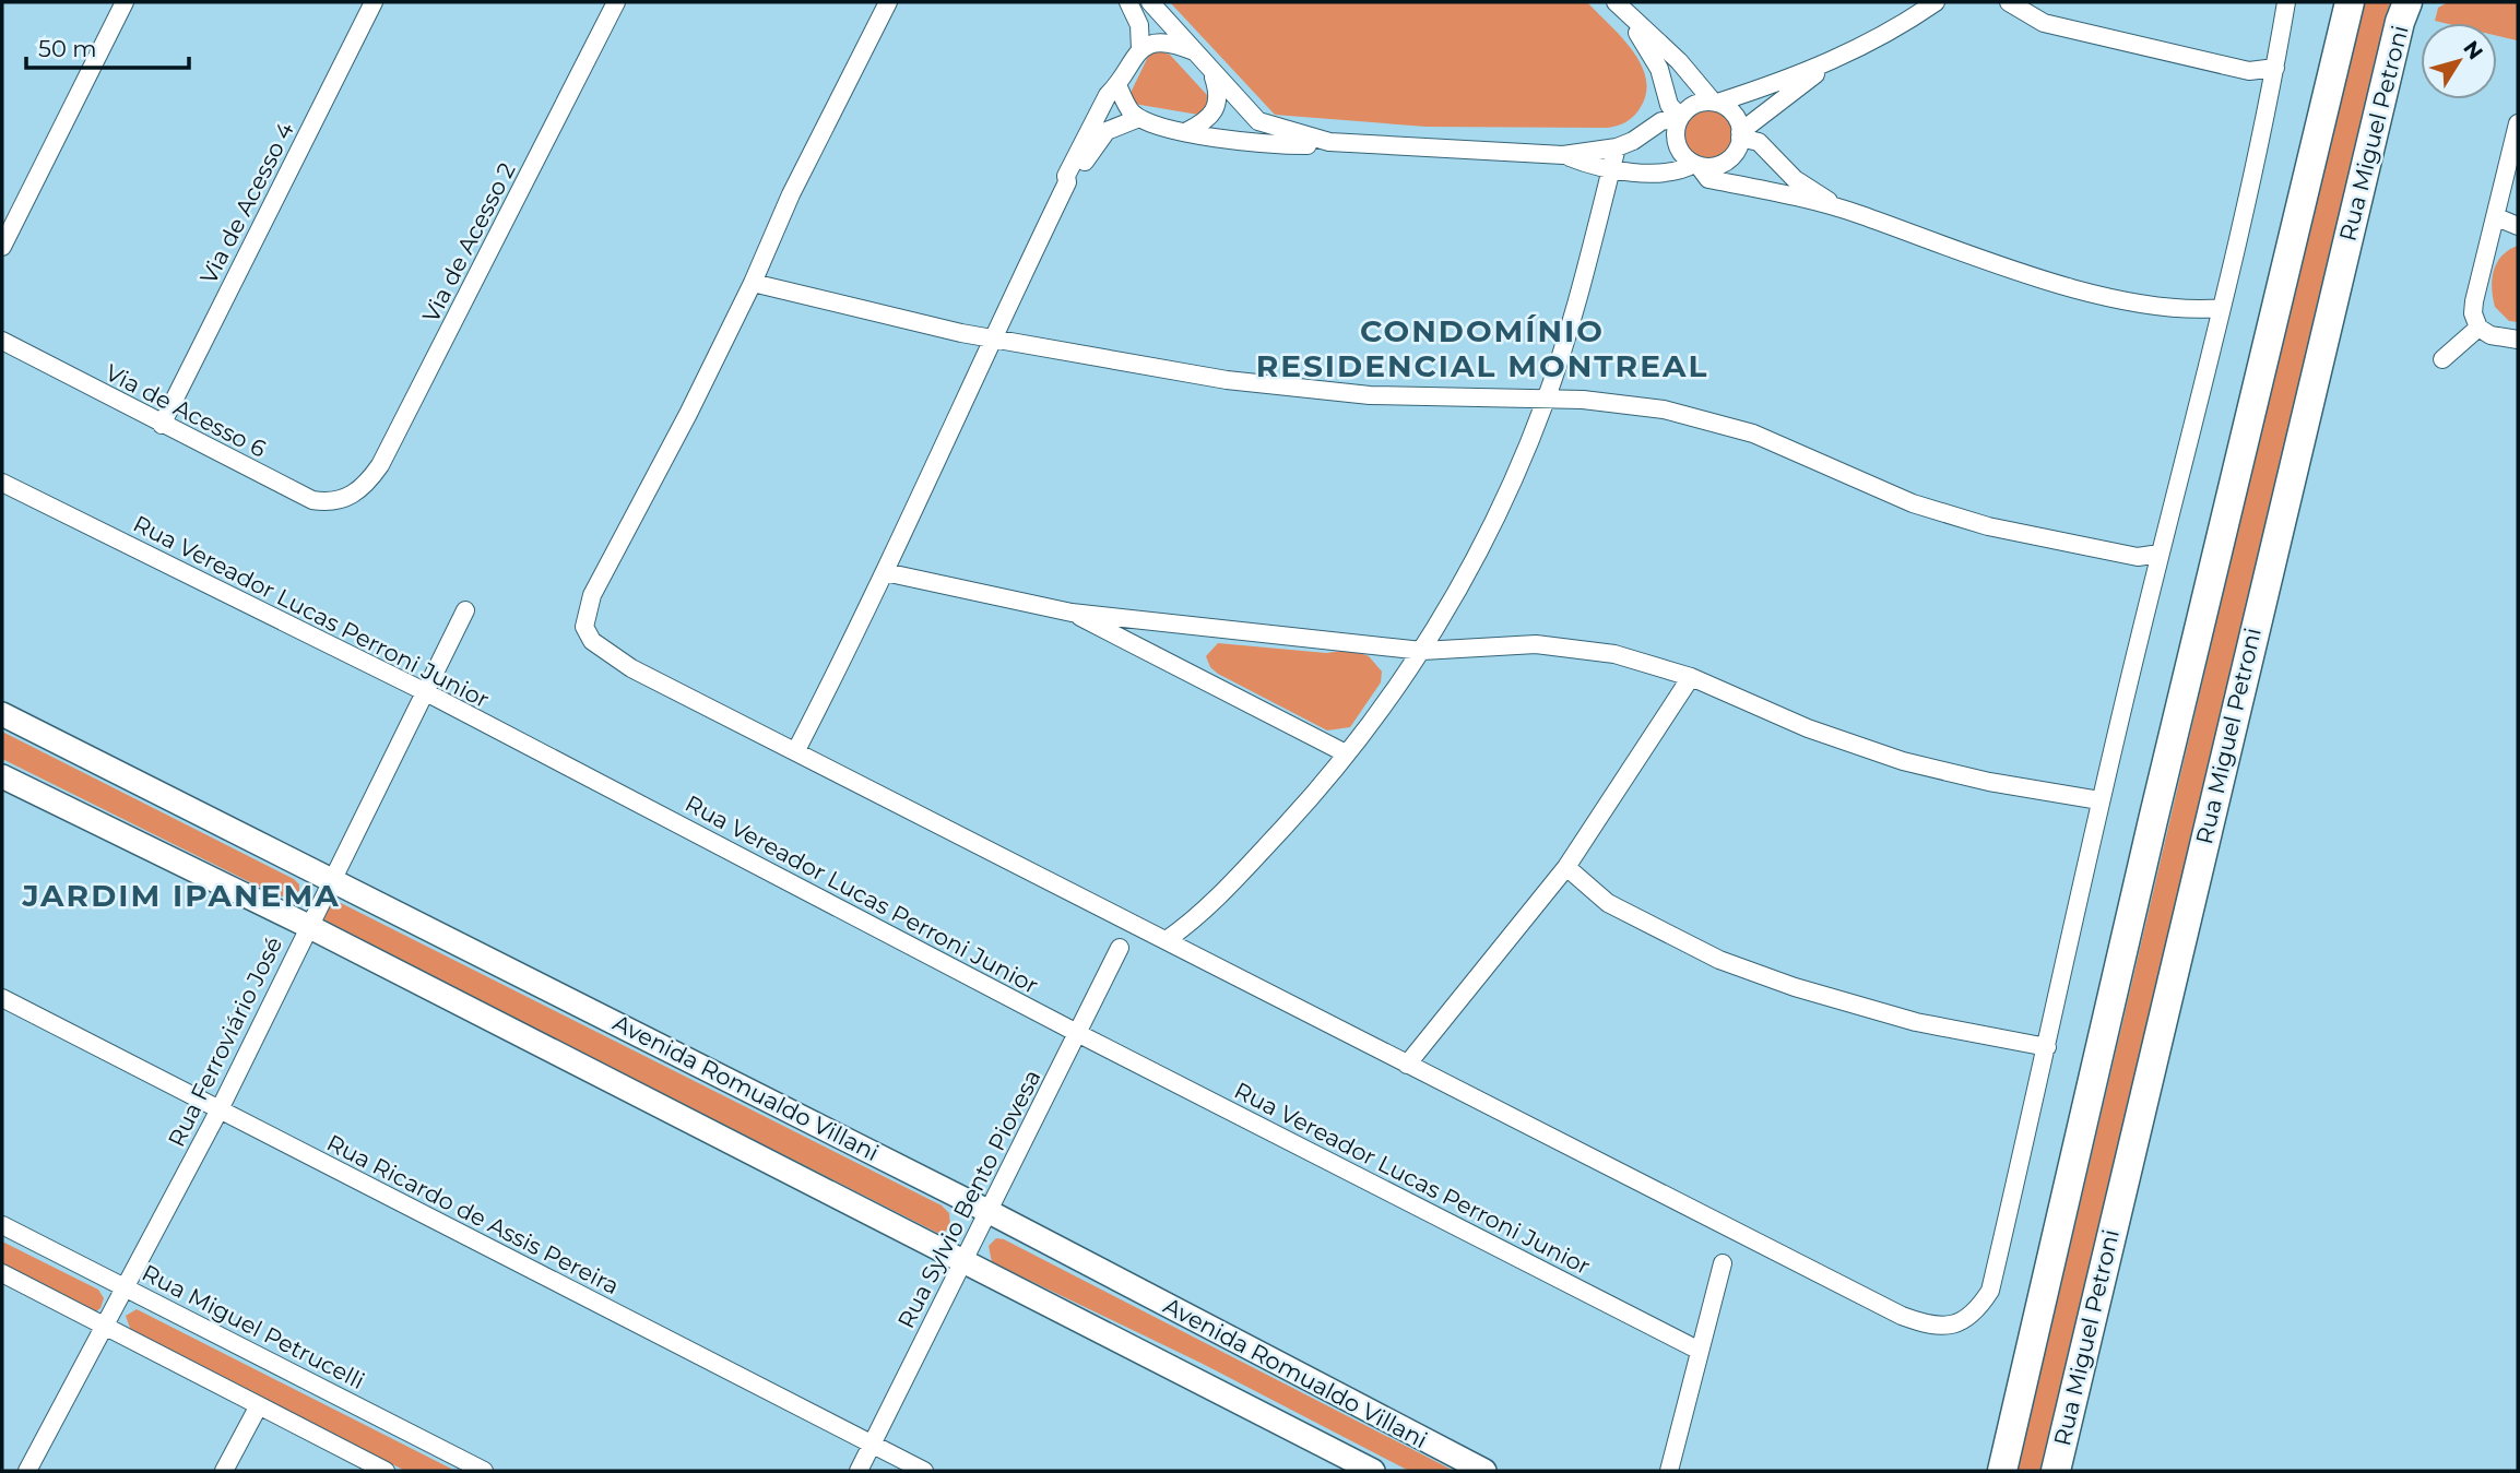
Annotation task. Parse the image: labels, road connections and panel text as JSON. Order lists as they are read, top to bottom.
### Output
{
  "streets": {
    "main road": ["Rua Miguel Petroni"],
    "street": [
      "Via de Acesso 4",
      "Via de Acesso 2",
      "Via de Acesso 6",
      "Rua Vereador Lucas Perroni Junior",
      "Rua Ferroviário José",
      "Avenida Romualdo Villani",
      "Rua Sylvio Bento Piovesa",
      "Rua Ricardo de Assis Pereira",
      "Rua Miguel Petrucelli"
    ]
  },
  "crossings": [
    ["Via de Acesso 4", "Via de Acesso 6"],
    ["Via de Acesso 2", "Via de Acesso 6"],
    ["Rua Vereador Lucas Perroni Junior", "Rua Ferroviário José"],
    ["Rua Vereador Lucas Perroni Junior", "Rua Sylvio Bento Piovesa"],
    ["Rua Ferroviário José", "Avenida Romualdo Villani"],
    ["Rua Ferroviário José", "Rua Ricardo de Assis Pereira"],
    ["Rua Ferroviário José", "Rua Miguel Petrucelli"],
    ["Avenida Romualdo Villani", "Rua Sylvio Bento Piovesa"],
    ["Rua Sylvio Bento Piovesa", "Rua Ricardo de Assis Pereira"]
  ],
  "districts": ["CONDOMÍNIO RESIDENCIAL MONTREAL", "JARDIM IPANEMA"],
  "scale_bar": "50 m",
  "north": "top right"
}
